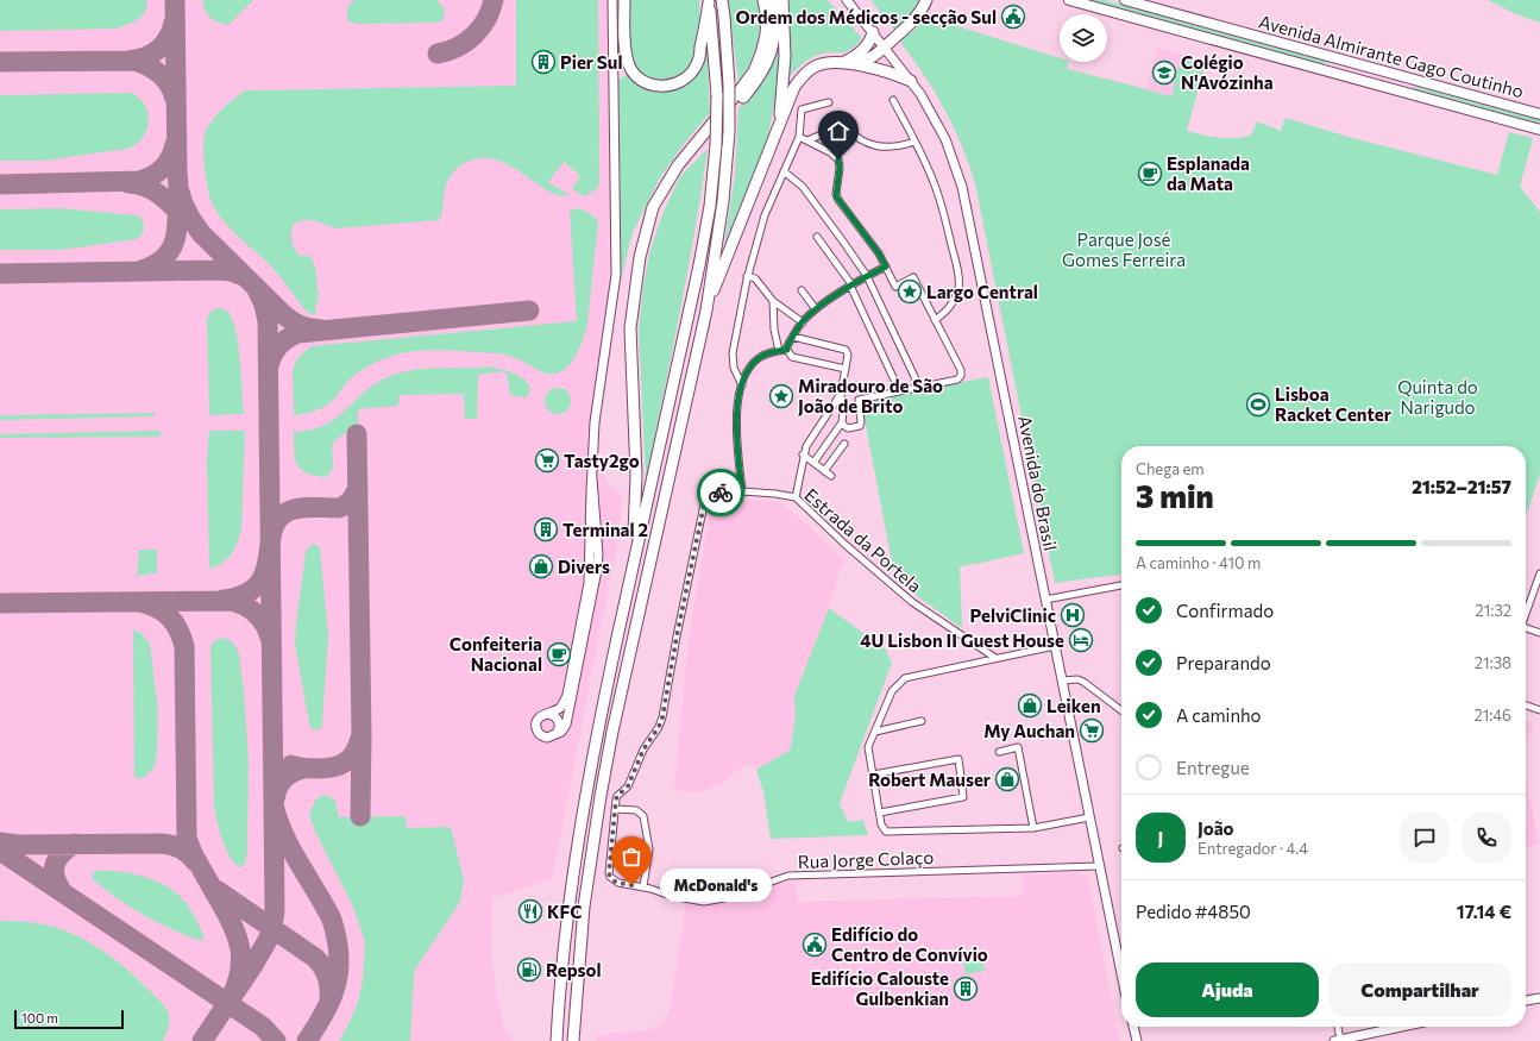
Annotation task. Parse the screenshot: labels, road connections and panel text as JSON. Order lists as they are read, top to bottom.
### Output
{
  "streets": {
    "main road": ["Avenida Almirante Gago Coutinho"],
    "street": ["Avenida do Brasil", "Estrada da Portela", "Rua Jorge Colaço"]
  },
  "crossings": [
    ["Avenida do Brasil", "Rua Jorge Colaço"],
    ["Estrada da Portela", "Rua Jorge Colaço"]
  ],
  "parks": ["Parque José Gomes Ferreira", "Quinta do Narigudo"],
  "places": {
    "public building": ["Ordem dos Médicos - secção Sul", "Edifício do Centro de Convívio"],
    "building": ["Pier Sul", "Terminal 2", "Edifício Calouste Gulbenkian"],
    "school or university": ["Colégio N'Avózinha"],
    "cafe": ["Esplanada da Mata", "Confeiteria Nacional"],
    "place": ["Largo Central", "Miradouro de São João de Brito"],
    "sports": ["Lisboa Racket Center"],
    "supermarket": ["Tasty2go", "My Auchan"],
    "shop": ["Divers", "Leiken", "Robert Mauser"],
    "hospital": ["PelviClinic"],
    "hotel": ["4U Lisbon II Guest House"],
    "other": ["McDonald's"],
    "restaurant": ["KFC"],
    "fuel station": ["Repsol"]
  },
  "scale_bar": "100 m",
  "page": {
    "heading": ["3 min", "Chega em", "21:52–21:57"],
    "panel": [
      "João",
      "Entregador · 4.4",
      "Pedido #4850",
      "17.14 €"
    ],
    "bar": "A caminho · 410 m",
    "list": [
      ["Confirmado", "21:32"],
      ["Preparando", "21:38"],
      ["A caminho", "21:46"],
      "Entregue"
    ],
    "round": "J",
    "bubble": "McDonald's",
    "buttons": ["Ajuda", "Compartilhar"],
    "scale": "100 m"
  }
}
